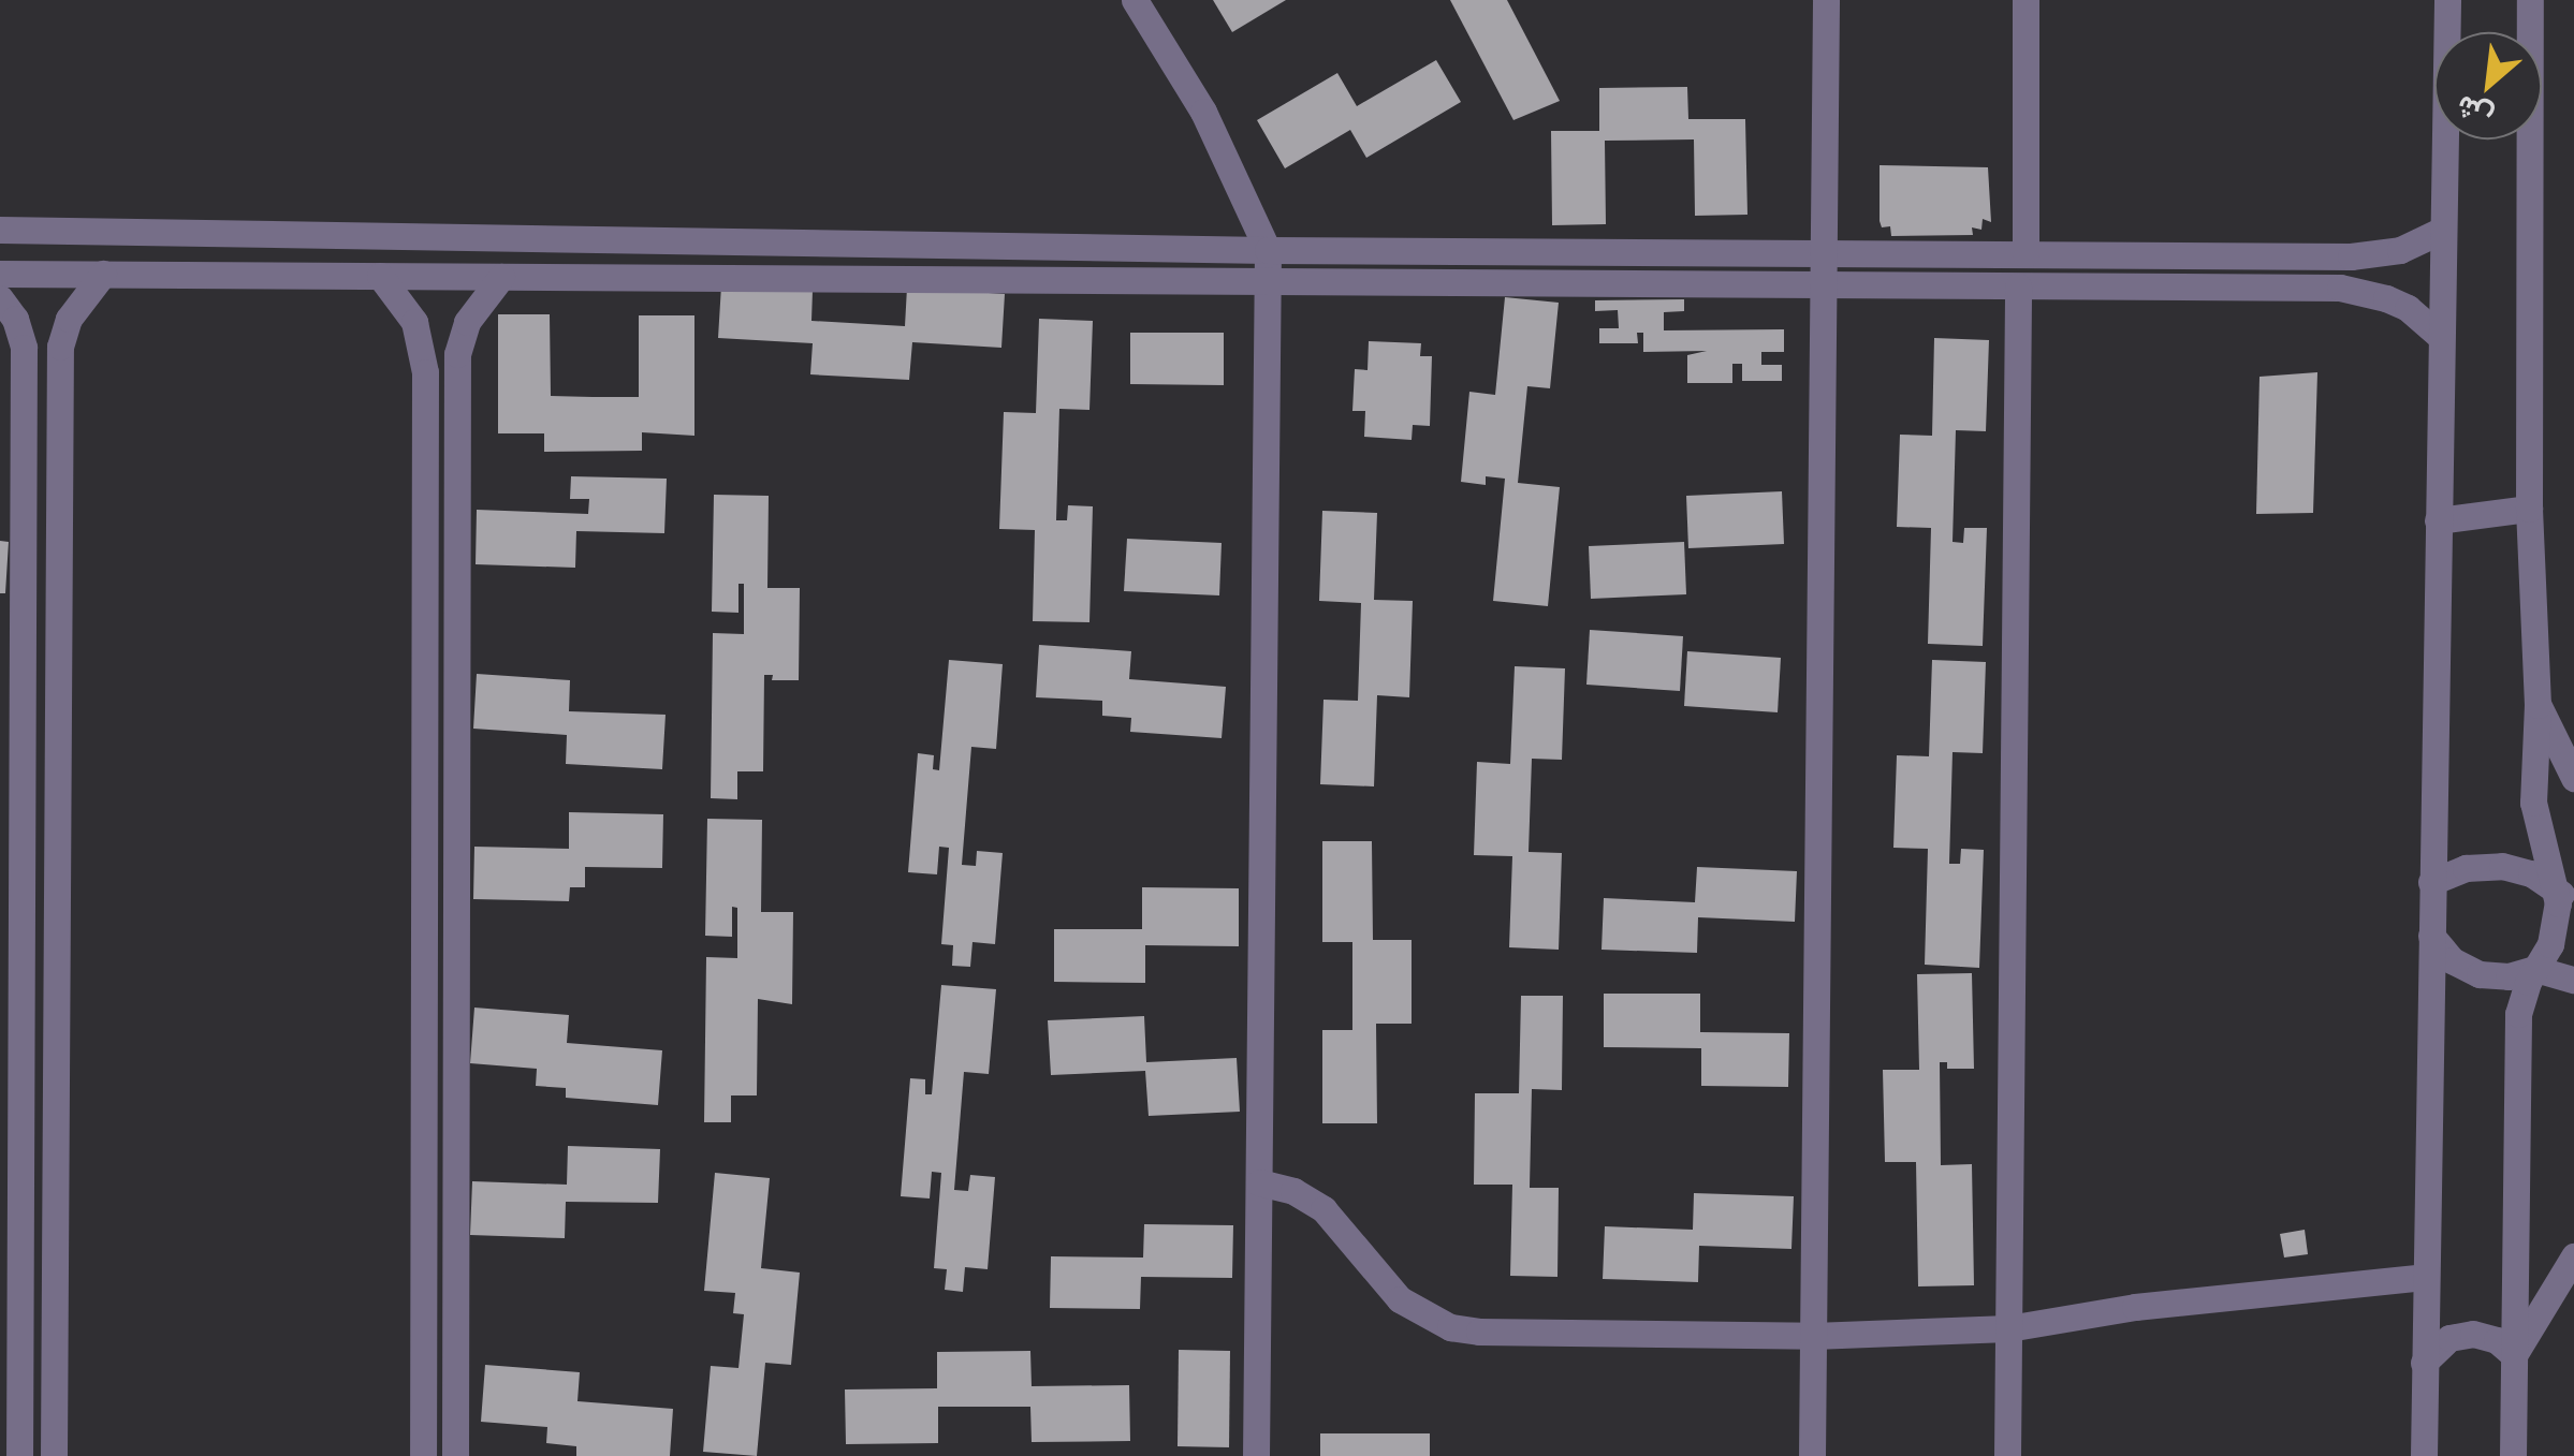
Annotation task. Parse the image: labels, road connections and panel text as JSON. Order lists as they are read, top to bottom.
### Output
{
  "north": "bottom left"
}
